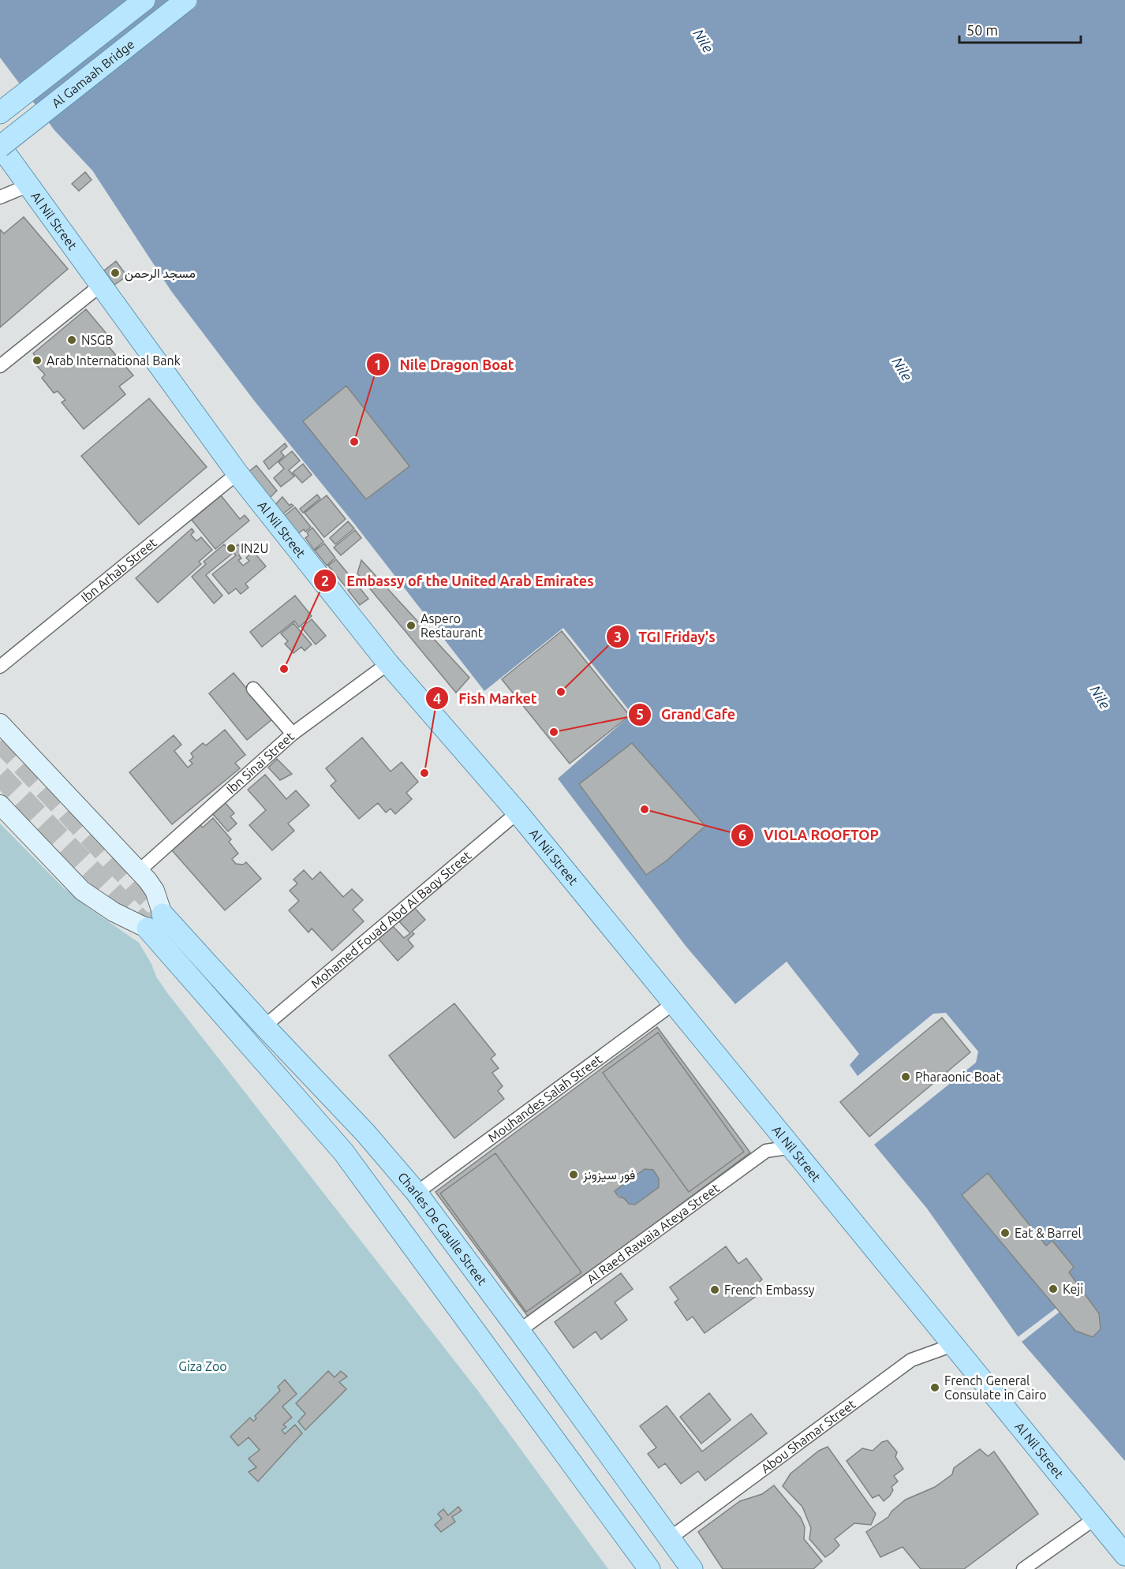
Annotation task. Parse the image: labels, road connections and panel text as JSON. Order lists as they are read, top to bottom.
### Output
{
  "streets": {
    "main road": ["Al Gamaah Bridge", "Al Nil Street", "Charles De Gaulle Street"],
    "street": [
      "Ibn Arhab Street",
      "Ibn Sinai Street",
      "Mohamed Fouad Abd Al Baqy Street",
      "Mouhandes Salah Street",
      "Al Raed Rawaia Ateya Street",
      "Abou Shamar Street"
    ]
  },
  "crossings": [
    ["Al Gamaah Bridge", "Al Nil Street"],
    ["Al Nil Street", "Ibn Arhab Street"],
    ["Al Nil Street", "Ibn Sinai Street"],
    ["Al Nil Street", "Mohamed Fouad Abd Al Baqy Street"],
    ["Al Nil Street", "Mouhandes Salah Street"],
    ["Al Nil Street", "Al Raed Rawaia Ateya Street"],
    ["Al Nil Street", "Abou Shamar Street"],
    ["Mohamed Fouad Abd Al Baqy Street", "Charles De Gaulle Street"],
    ["Mouhandes Salah Street", "Charles De Gaulle Street"],
    ["Charles De Gaulle Street", "Al Raed Rawaia Ateya Street"],
    ["Charles De Gaulle Street", "Abou Shamar Street"]
  ],
  "water": ["Nile"],
  "parks": ["Giza Zoo"],
  "places": [
    "مسجد الرحمن",
    "NSGB",
    "Arab International Bank",
    "Nile Dragon Boat",
    "IN2U",
    "Aspero Restaurant",
    "Embassy of the United Arab Emirates",
    "TGI Friday's",
    "Grand Cafe",
    "Fish Market",
    "VIOLA ROOFTOP",
    "Pharaonic Boat",
    "فور سيزونز",
    "Eat & Barrel",
    "Keji",
    "French Embassy",
    "French General Consulate in Cairo"
  ],
  "scale_bar": "50 m"
}
